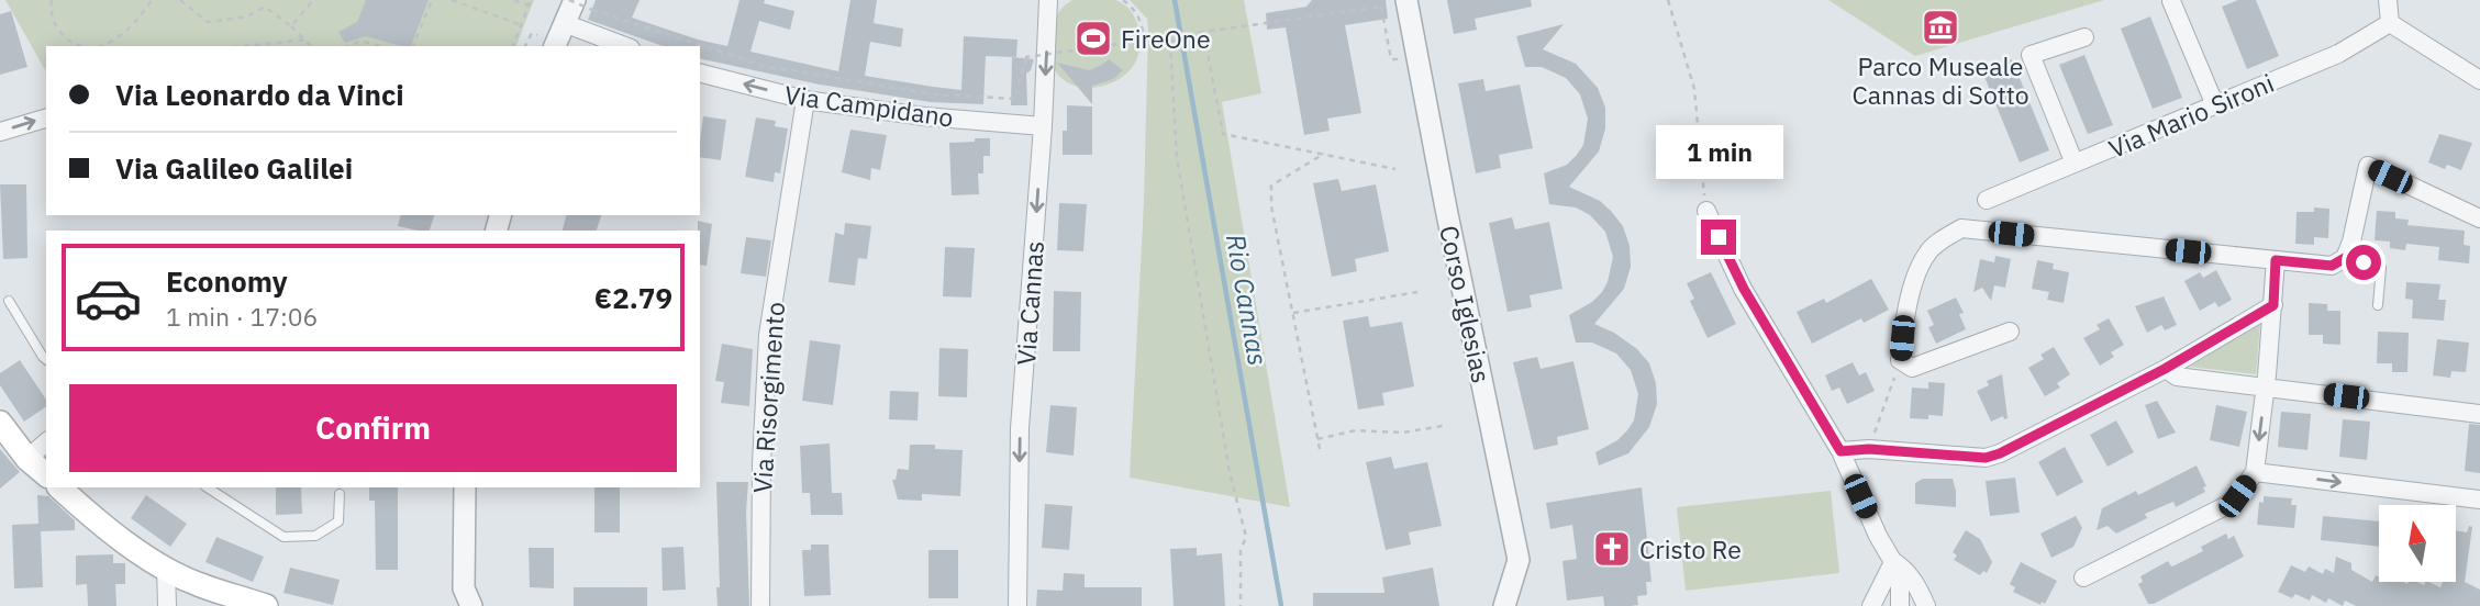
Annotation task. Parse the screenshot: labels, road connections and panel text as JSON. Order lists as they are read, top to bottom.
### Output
{
  "streets": {
    "street": [
      "Via Campidano",
      "Via Mario Sironi",
      "Via Cannas",
      "Corso Iglesias",
      "Via Risorgimento"
    ]
  },
  "crossings": [
    ["Via Campidano", "Via Cannas"],
    ["Via Campidano", "Via Risorgimento"]
  ],
  "one_way": ["Via Cannas"],
  "water": ["Rio Cannas"],
  "places": {
    "museum": ["Parco Museale Cannas di Sotto"],
    "sports": ["FireOne"],
    "church": ["Cristo Re"]
  },
  "north": "top",
  "page": {
    "banner": ["Via Leonardo da Vinci", "Via Galileo Galilei"],
    "bubble": "1 min",
    "list": [
      {
        "name": "Economy",
        "note": "1 min · 17:06",
        "value": "€2.79"
      }
    ],
    "buttons": "Confirm"
  }
}
